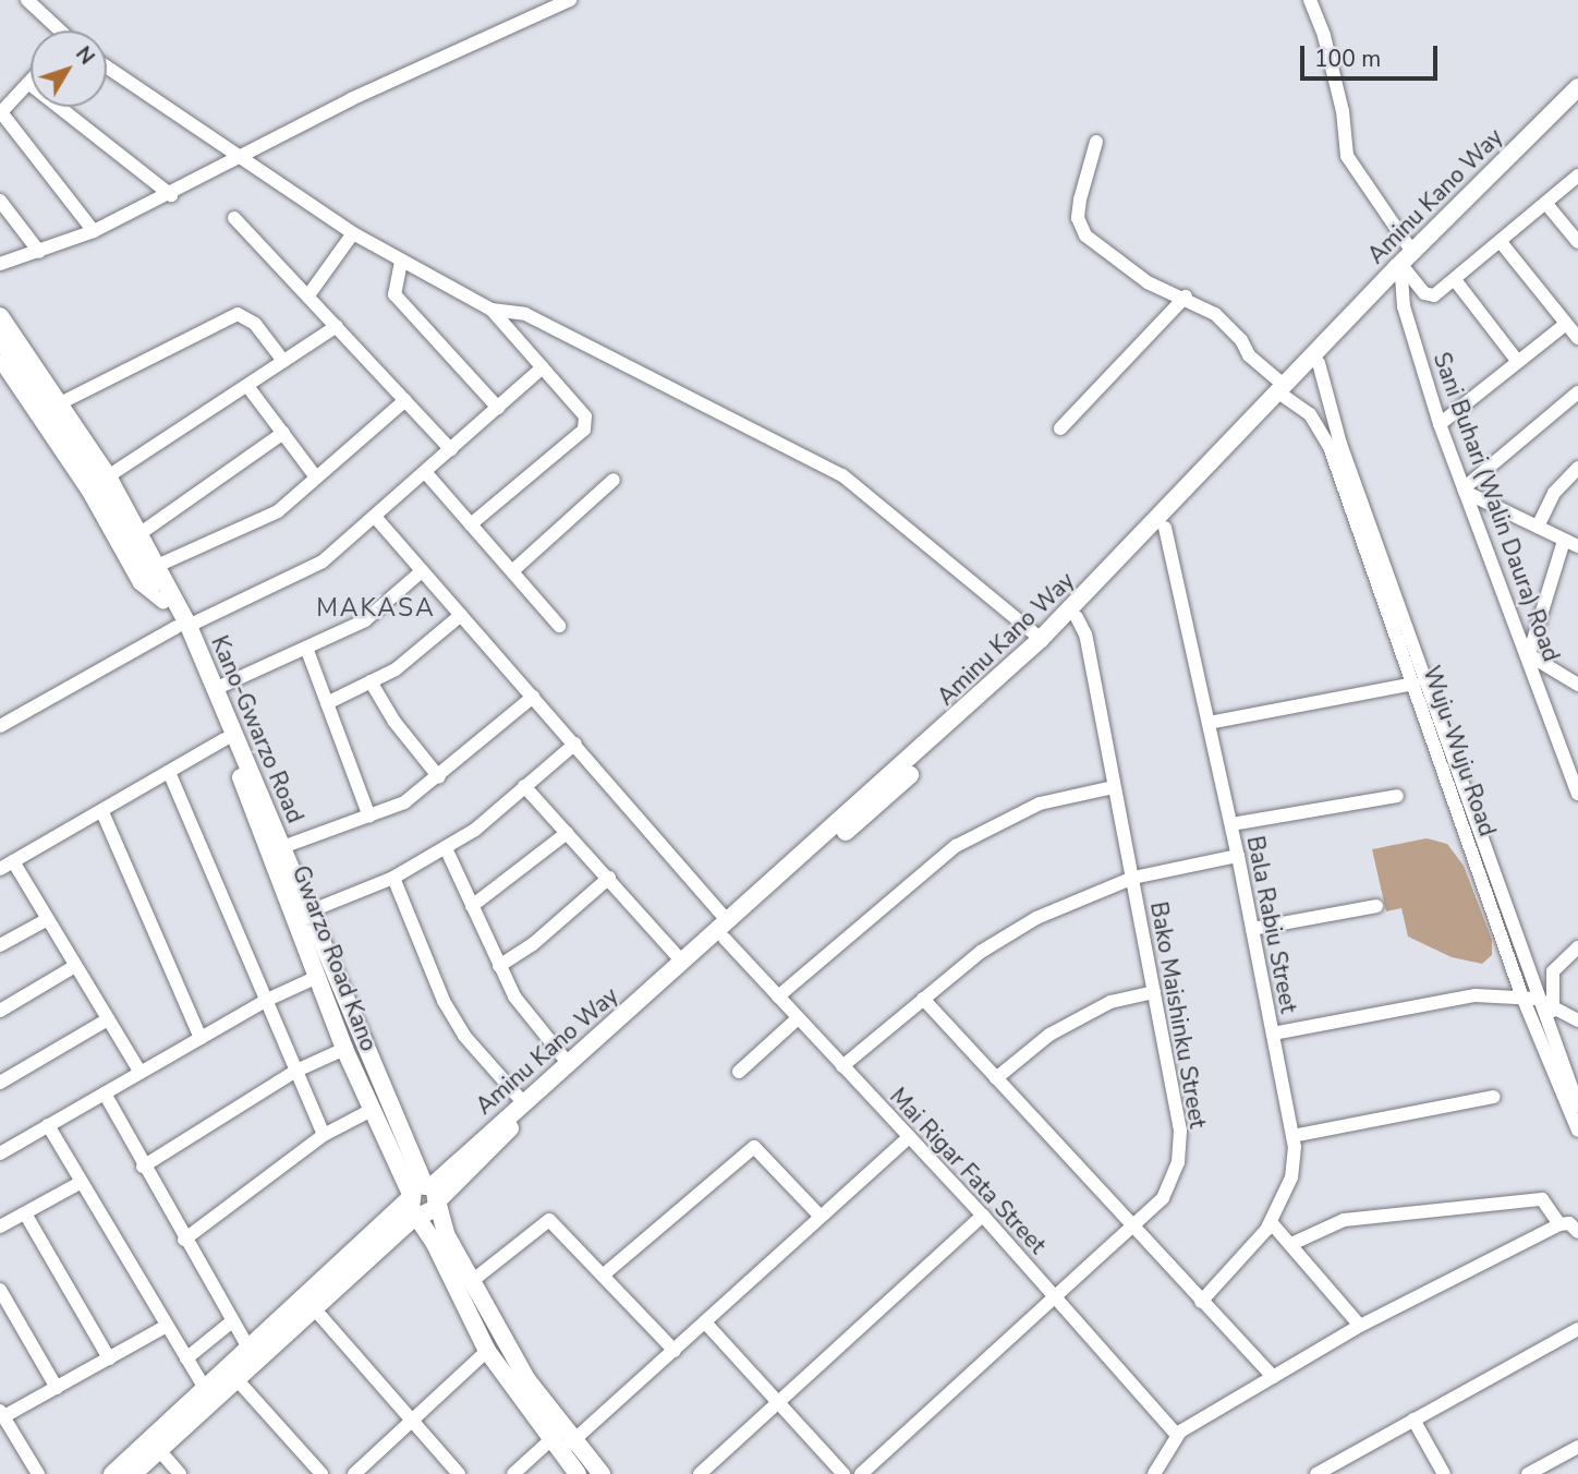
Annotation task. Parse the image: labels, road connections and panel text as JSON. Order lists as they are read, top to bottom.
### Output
{
  "streets": {
    "main road": ["Aminu Kano Way", "Kano-Gwarzo Road", "Gwarzo Road Kano"],
    "street": [
      "Sani Buhari (Walin Daura) Road",
      "Wuju-Wuju Road",
      "Bala Rabiu Street",
      "Bako Maishinku Street",
      "Mai Rigar Fata Street"
    ]
  },
  "crossings": [
    ["Aminu Kano Way", "Sani Buhari (Walin Daura) Road"],
    ["Aminu Kano Way", "Kano-Gwarzo Road"],
    ["Aminu Kano Way", "Wuju-Wuju Road"],
    ["Aminu Kano Way", "Bala Rabiu Street"],
    ["Aminu Kano Way", "Gwarzo Road Kano"],
    ["Aminu Kano Way", "Bako Maishinku Street"],
    ["Aminu Kano Way", "Mai Rigar Fata Street"],
    ["Kano-Gwarzo Road", "Gwarzo Road Kano"],
    ["Bako Maishinku Street", "Mai Rigar Fata Street"]
  ],
  "districts": ["MAKASA"],
  "scale_bar": "100 m",
  "north": "top right"
}
